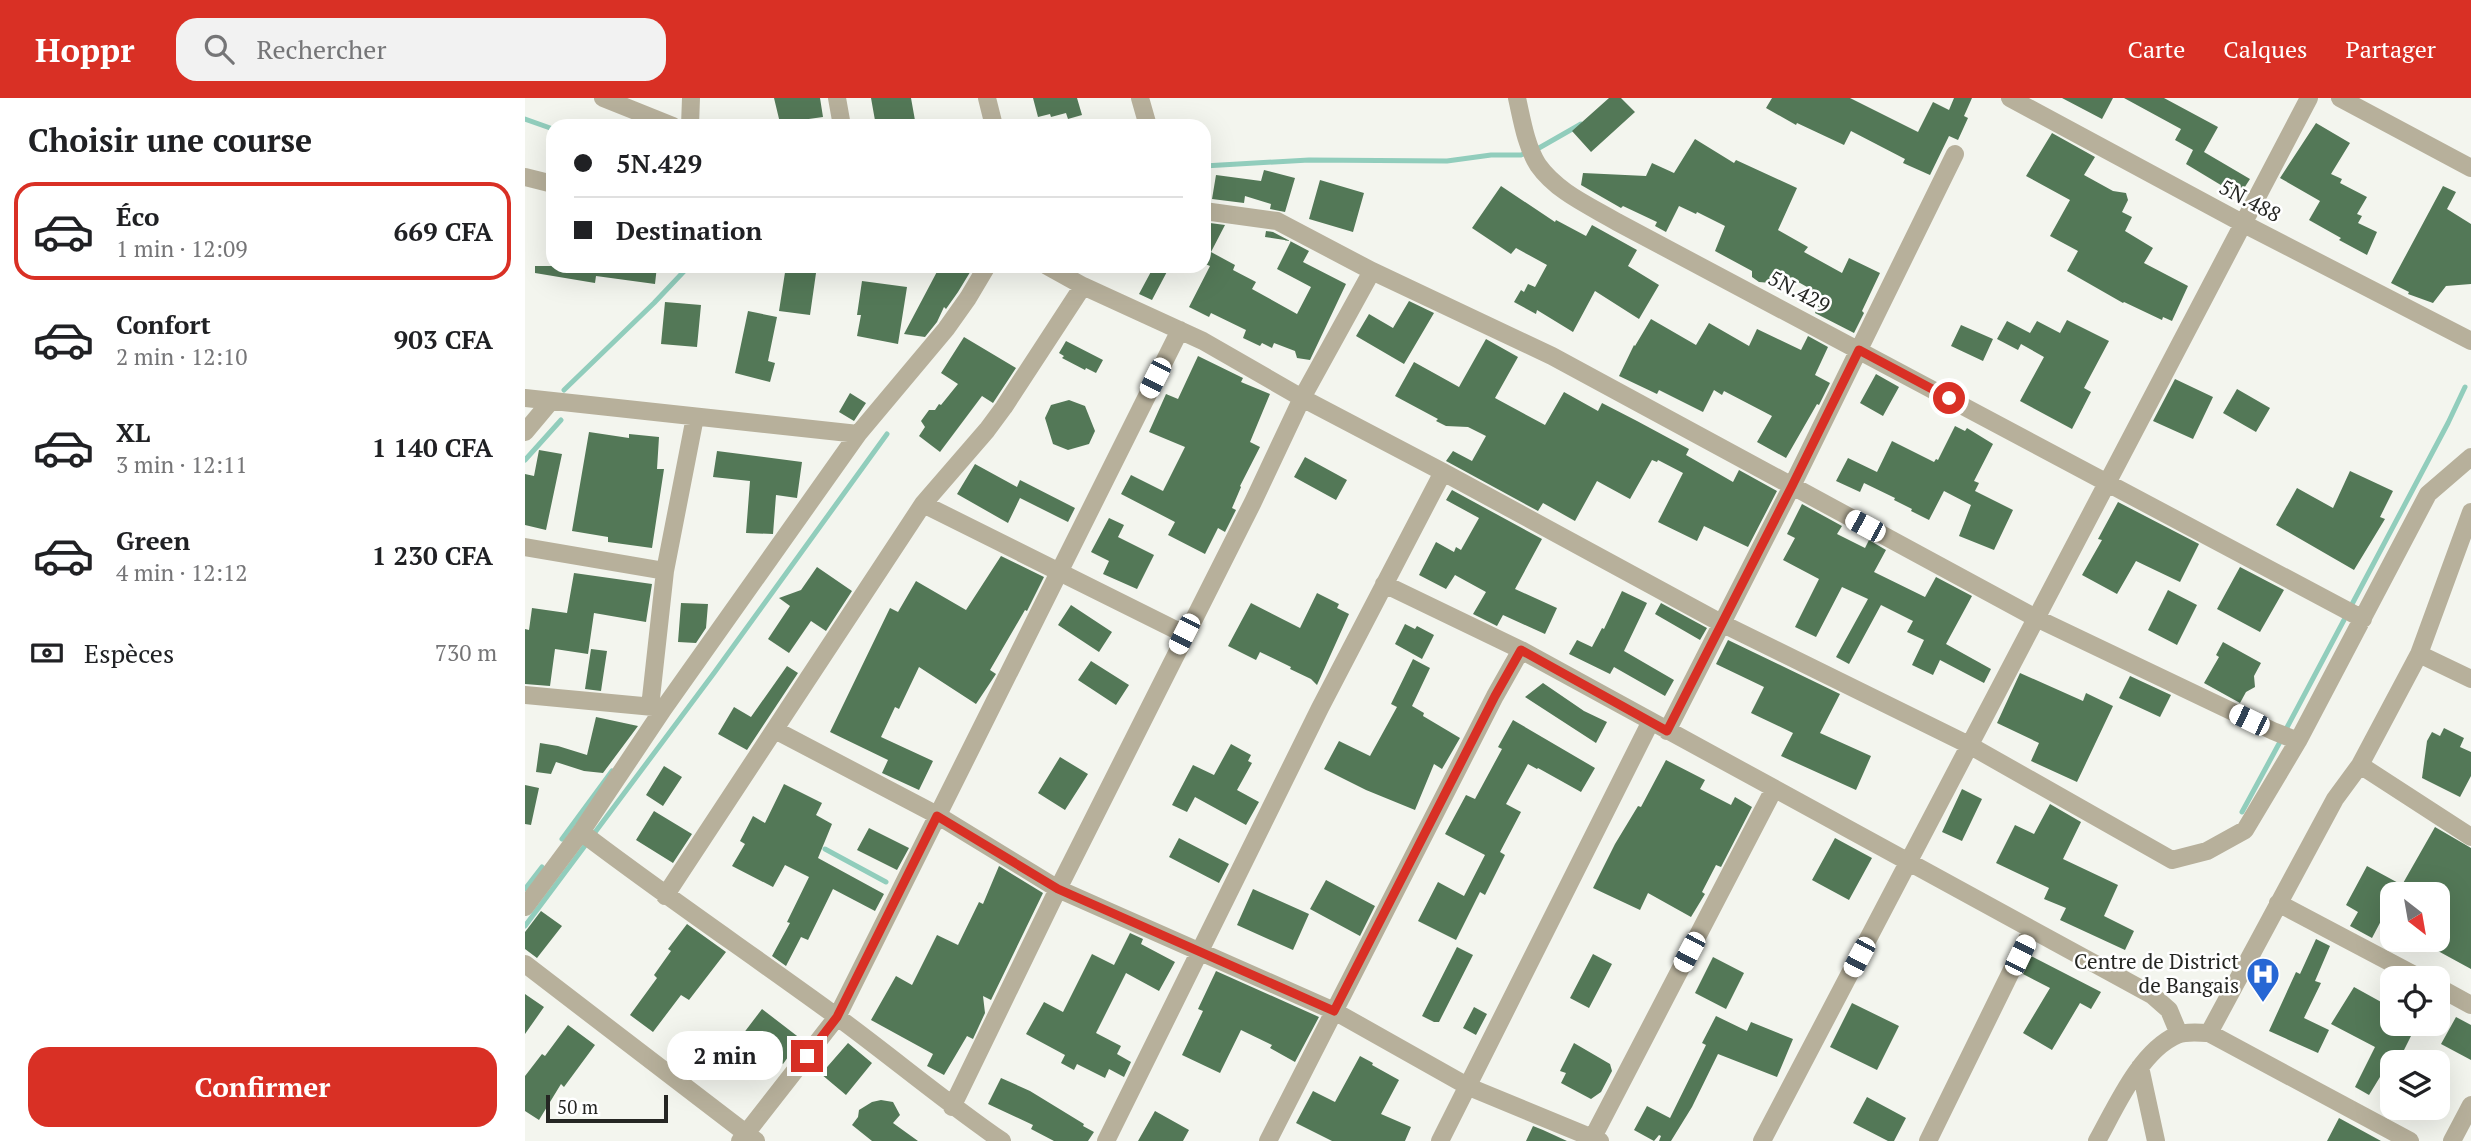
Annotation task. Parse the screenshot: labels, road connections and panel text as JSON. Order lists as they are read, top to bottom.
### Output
{
  "streets": {
    "street": ["5N.488", "5N.429"]
  },
  "places": {
    "hospital": ["Centre de District de Bangais"]
  },
  "scale_bar": "50 m",
  "north": "bottom right",
  "page": {
    "header": "Hoppr",
    "search": "Rechercher",
    "nav": ["Carte", "Calques", "Partager"],
    "heading": "Choisir une course",
    "banner": ["5N.429", "Destination"],
    "list": [
      {
        "name": "Éco",
        "note": "1 min · 12:09",
        "value": "669 CFA"
      },
      {
        "name": "Confort",
        "note": "2 min · 12:10",
        "value": "903 CFA"
      },
      {
        "name": "XL",
        "note": "3 min · 12:11",
        "value": "1 140 CFA"
      },
      {
        "name": "Green",
        "note": "4 min · 12:12",
        "value": "1 230 CFA"
      }
    ],
    "pay": ["Espèces", "730 m"],
    "bubble": "2 min",
    "buttons": "Confirmer",
    "scale": "50 m"
  }
}
